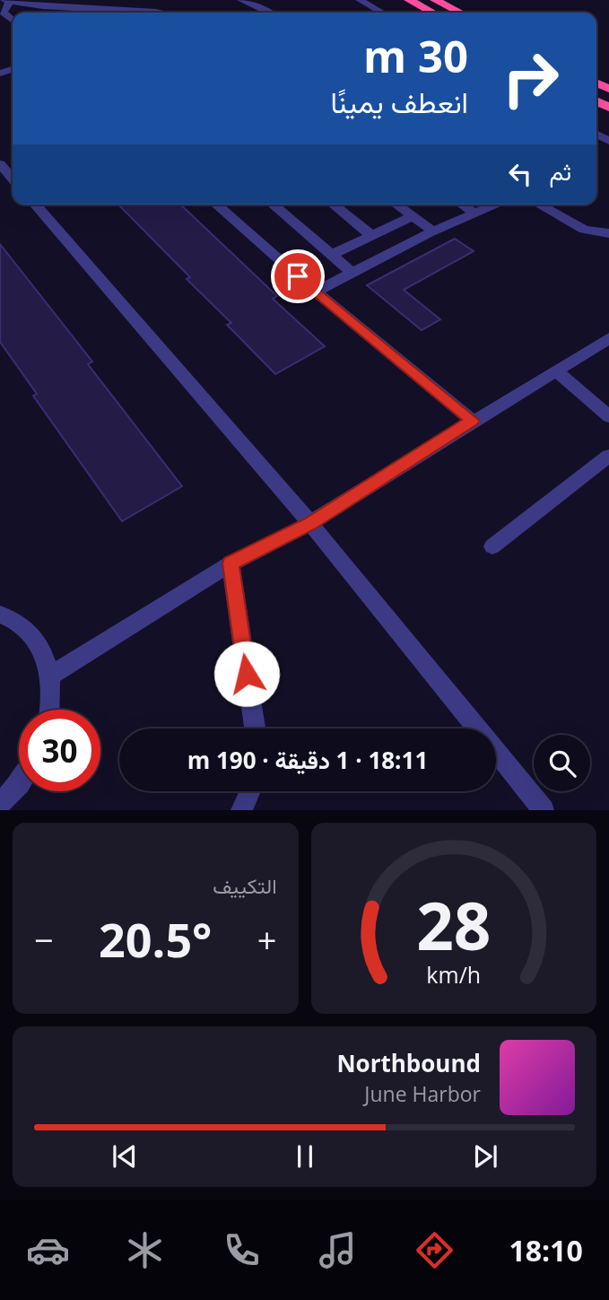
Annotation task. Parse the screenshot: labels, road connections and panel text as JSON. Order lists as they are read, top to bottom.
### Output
{
  "page": {
    "turn": ["30 m", "انعطف يمينًا"],
    "then": "ثم",
    "limit": "30",
    "trip": "18:11 · 1 دقيقة · 190 m",
    "tile": "التكييف",
    "heat": ["−", "20.5°", "+"],
    "song": ["Northbound", "June Harbor"],
    "tabs": "18:10",
    "gauge": ["28", "km/h"]
  }
}
